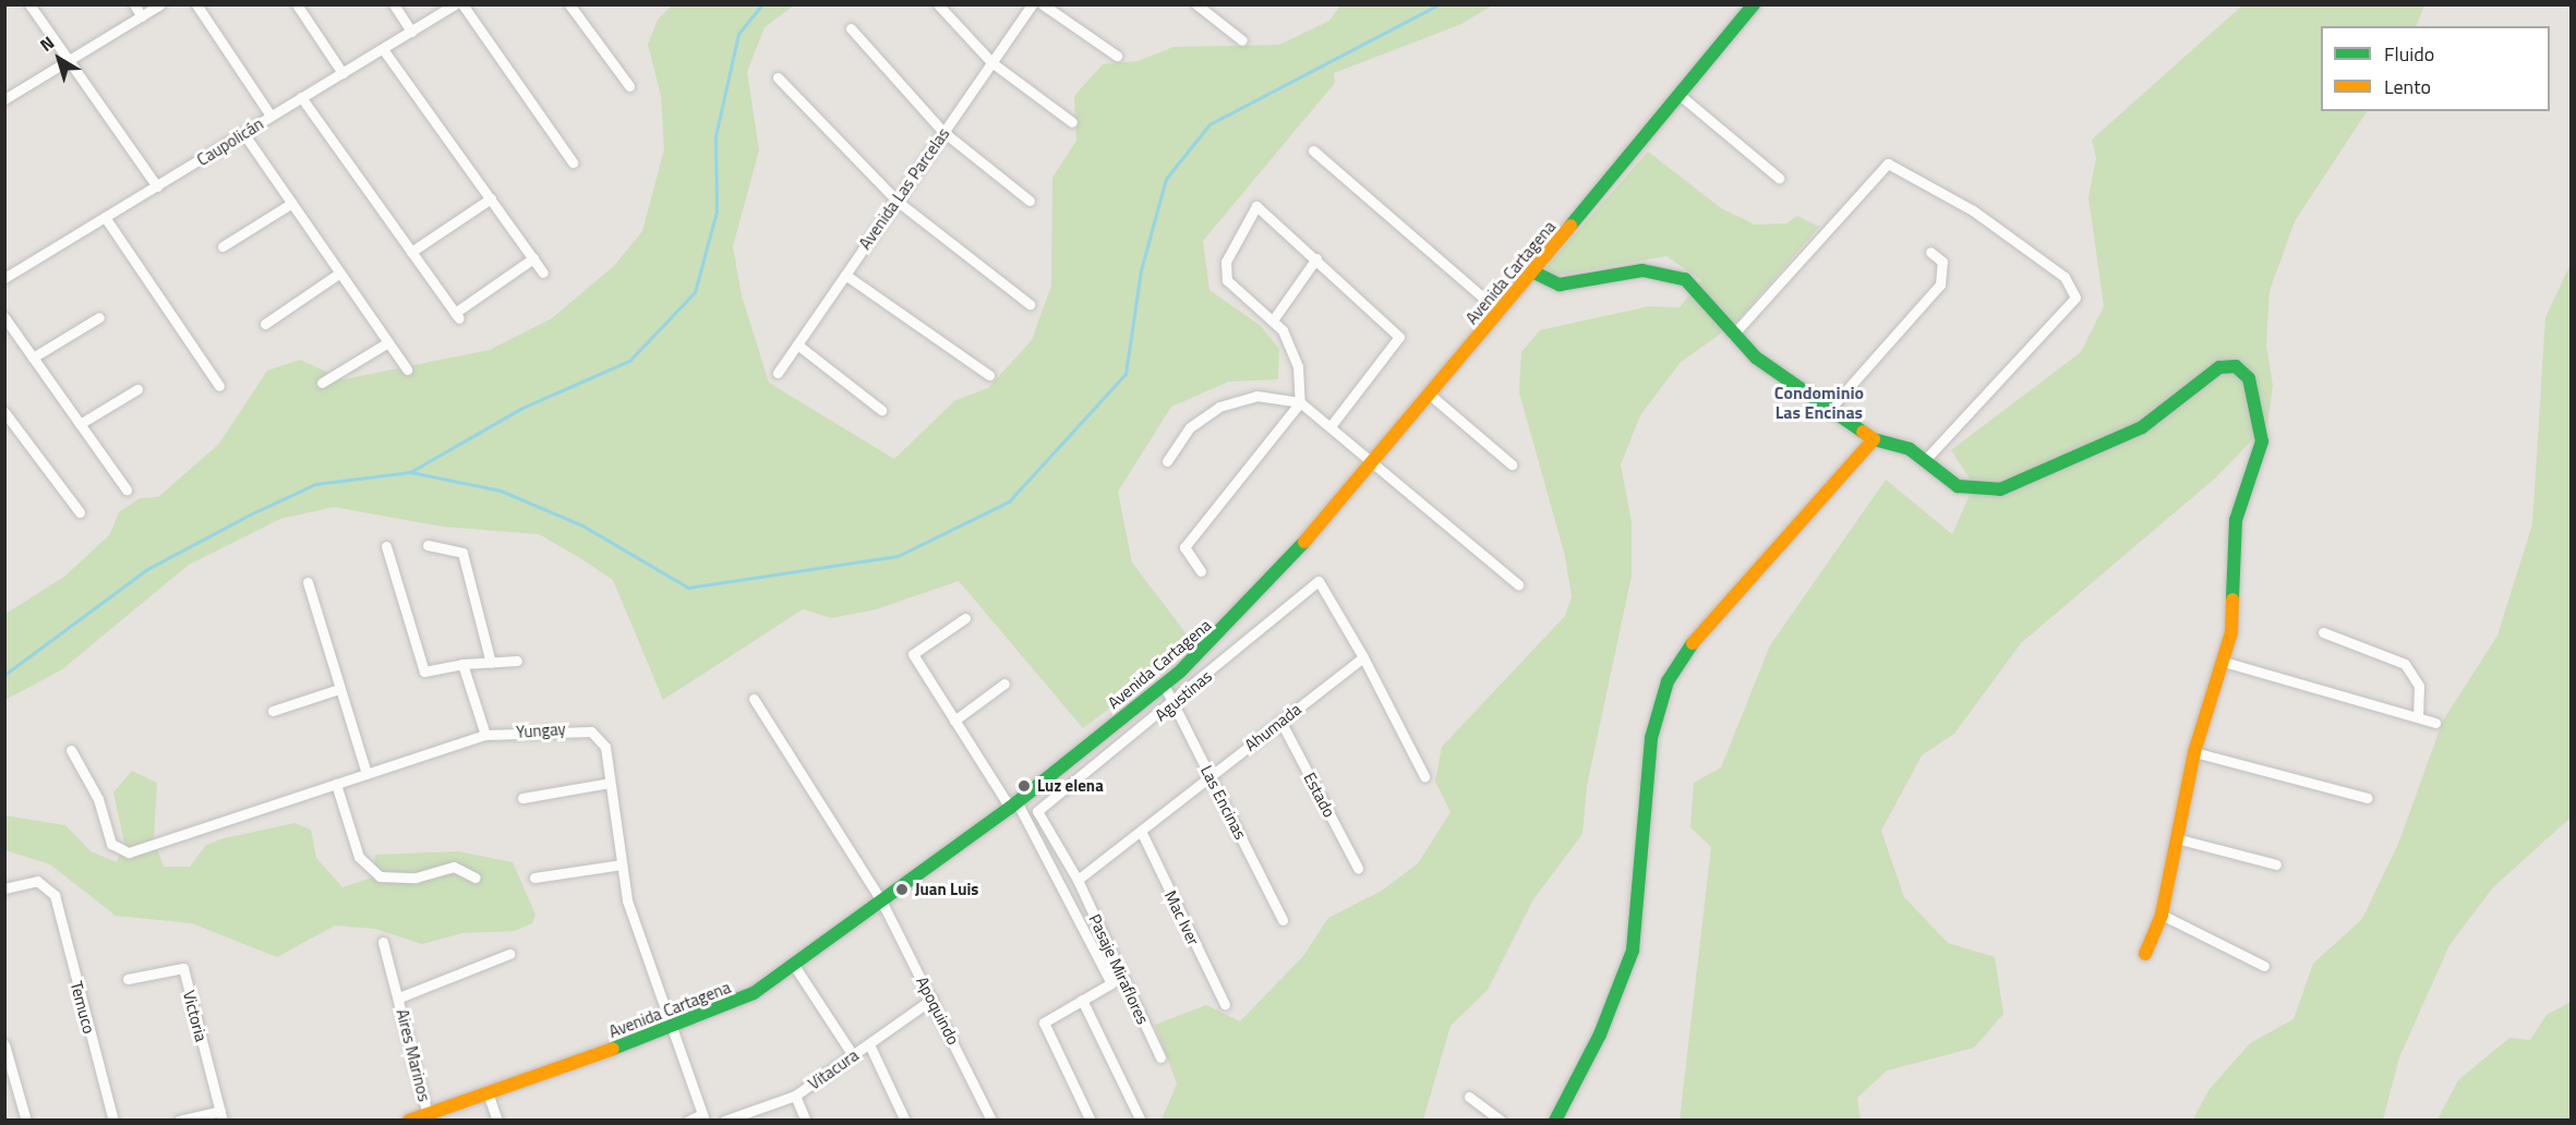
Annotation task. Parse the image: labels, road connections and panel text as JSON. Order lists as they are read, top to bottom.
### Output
{
  "streets": {
    "street": [
      "Caupolicán",
      "Avenida Las Parcelas",
      "Avenida Cartagena",
      "Agustinas",
      "Ahumada",
      "Yungay",
      "Estado",
      "Las Encinas",
      "Mac Iver",
      "Pasaje Miraflores",
      "Temuco",
      "Apoquindo",
      "Victoria",
      "Aires Marinos",
      "Vitacura"
    ]
  },
  "crossings": [
    ["Avenida Cartagena", "Yungay"],
    ["Avenida Cartagena", "Las Encinas"],
    ["Avenida Cartagena", "Apoquindo"],
    ["Avenida Cartagena", "Aires Marinos"],
    ["Agustinas", "Ahumada"],
    ["Agustinas", "Las Encinas"],
    ["Agustinas", "Pasaje Miraflores"],
    ["Ahumada", "Estado"],
    ["Ahumada", "Las Encinas"],
    ["Ahumada", "Mac Iver"],
    ["Ahumada", "Pasaje Miraflores"],
    ["Apoquindo", "Vitacura"]
  ],
  "districts": ["Condominio Las Encinas"],
  "places": ["Luz elena", "Juan Luis"],
  "legend": ["Fluido", "Lento"],
  "north": "top left"
}
